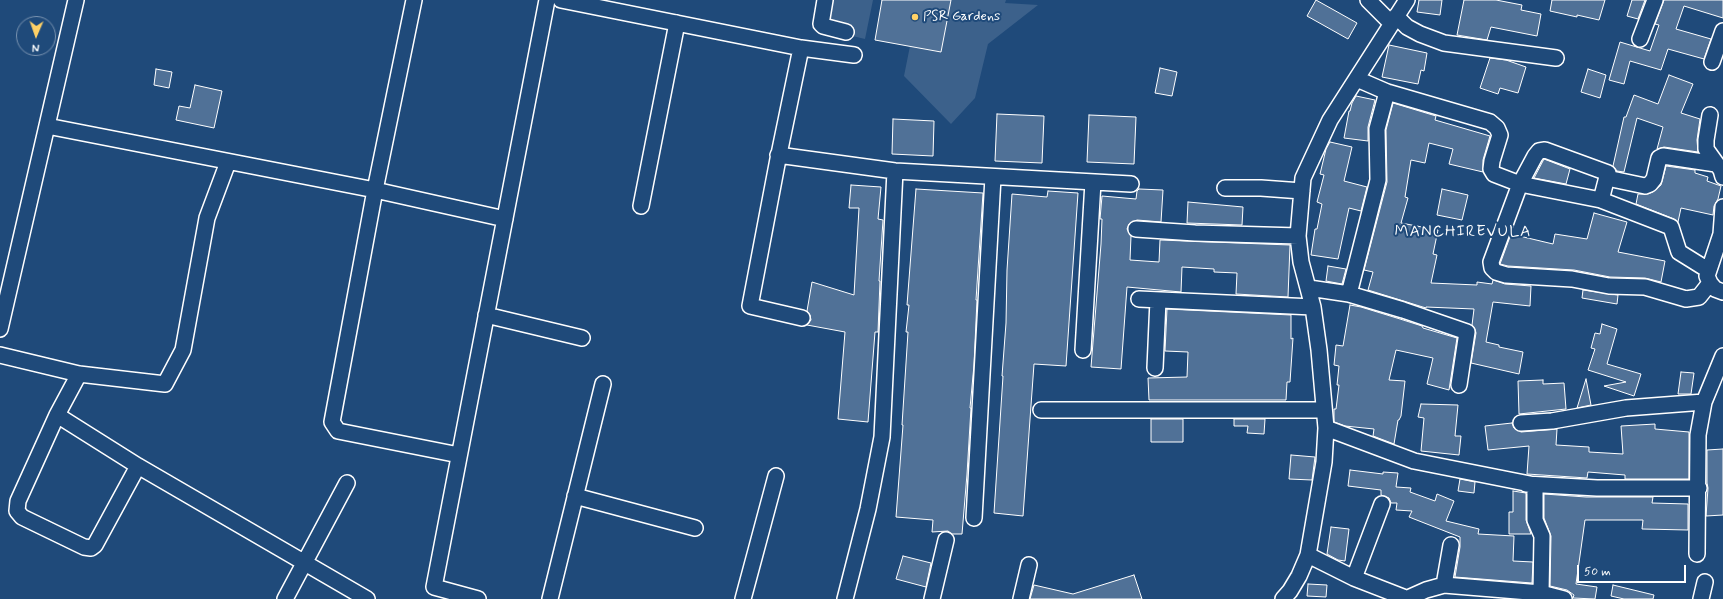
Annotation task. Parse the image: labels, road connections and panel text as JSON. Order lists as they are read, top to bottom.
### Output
{
  "districts": ["MANCHIREVULA"],
  "places": ["PSR Gardens"],
  "scale_bar": "50 m",
  "north": "bottom"
}
